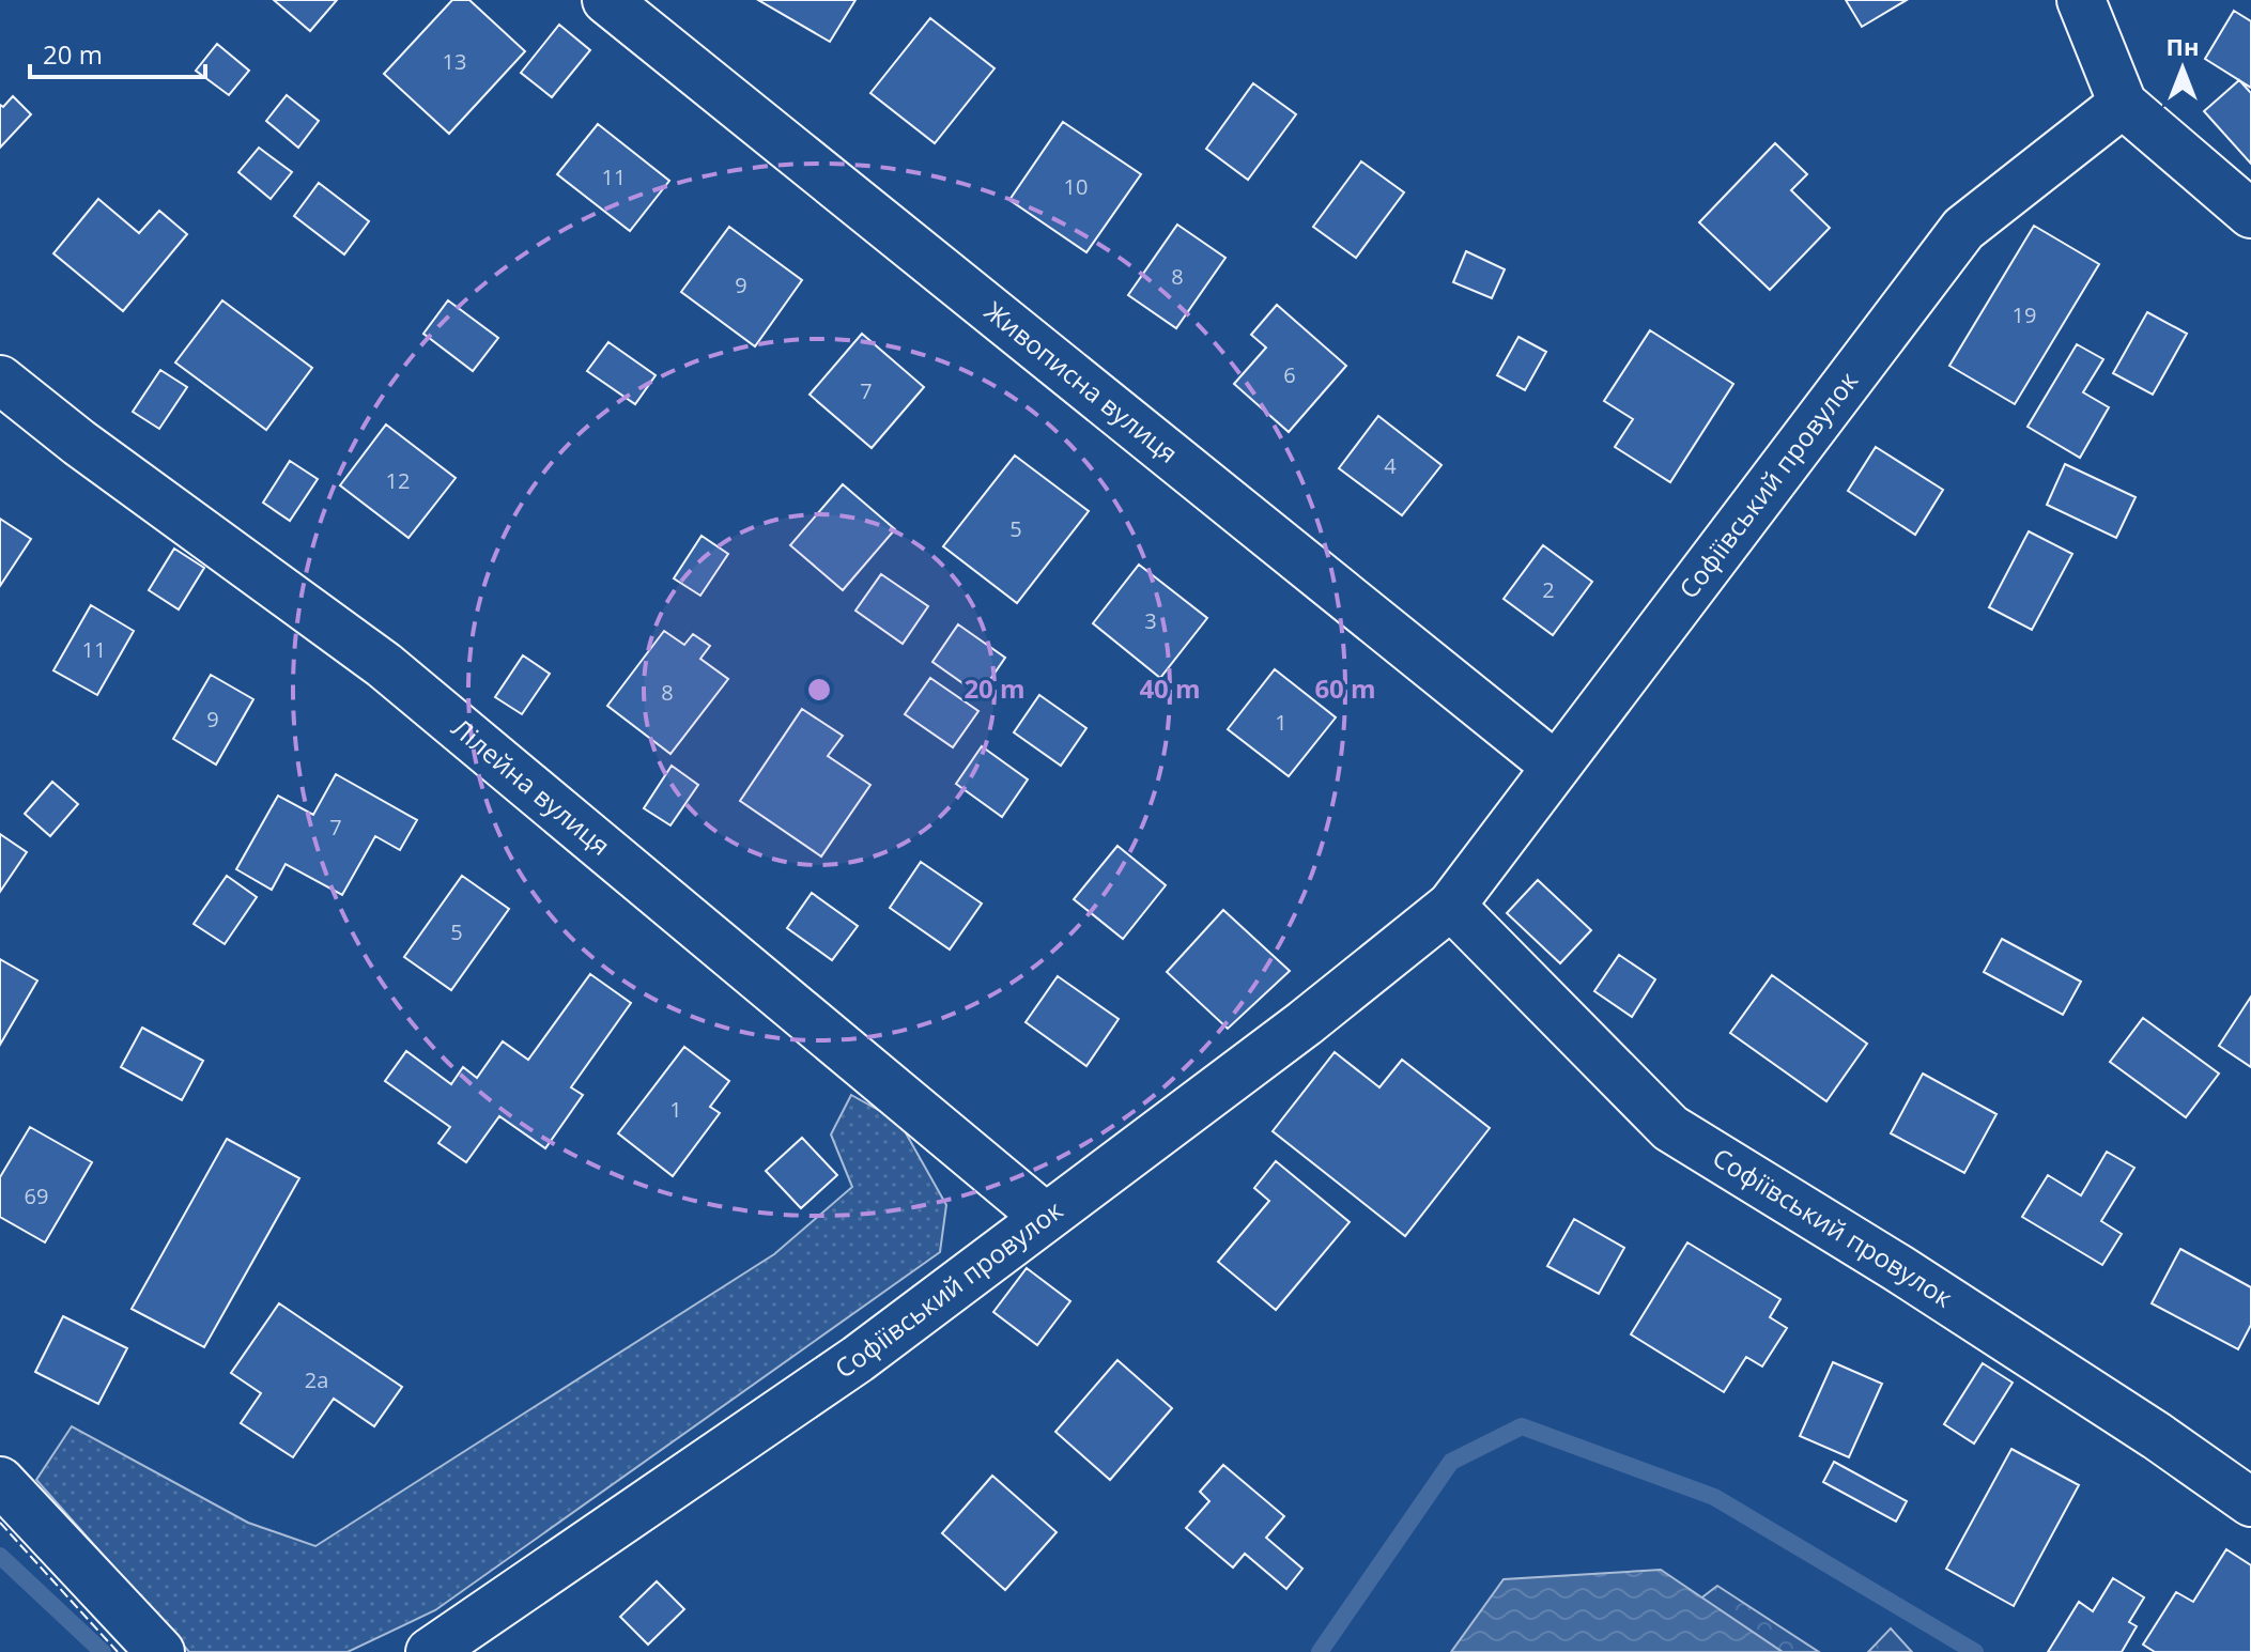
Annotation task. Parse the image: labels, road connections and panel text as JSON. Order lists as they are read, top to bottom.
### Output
{
  "streets": {
    "street": ["Живописна вулиця", "Софіївський провулок", "Лілейна вулиця"]
  },
  "crossings": [
    ["Живописна вулиця", "Софіївський провулок"],
    ["Софіївський провулок", "Лілейна вулиця"]
  ],
  "house_numbers": [
    "13",
    "11",
    "10",
    "8",
    "9",
    "19",
    "6",
    "7",
    "4",
    "12",
    "5",
    "2",
    "3",
    "11",
    "8",
    "9",
    "1",
    "7",
    "5",
    "1",
    "69",
    "2а"
  ],
  "scale_bar": "20 m",
  "north": "top",
  "rings": ["20 m", "40 m", "60 m"]
}
